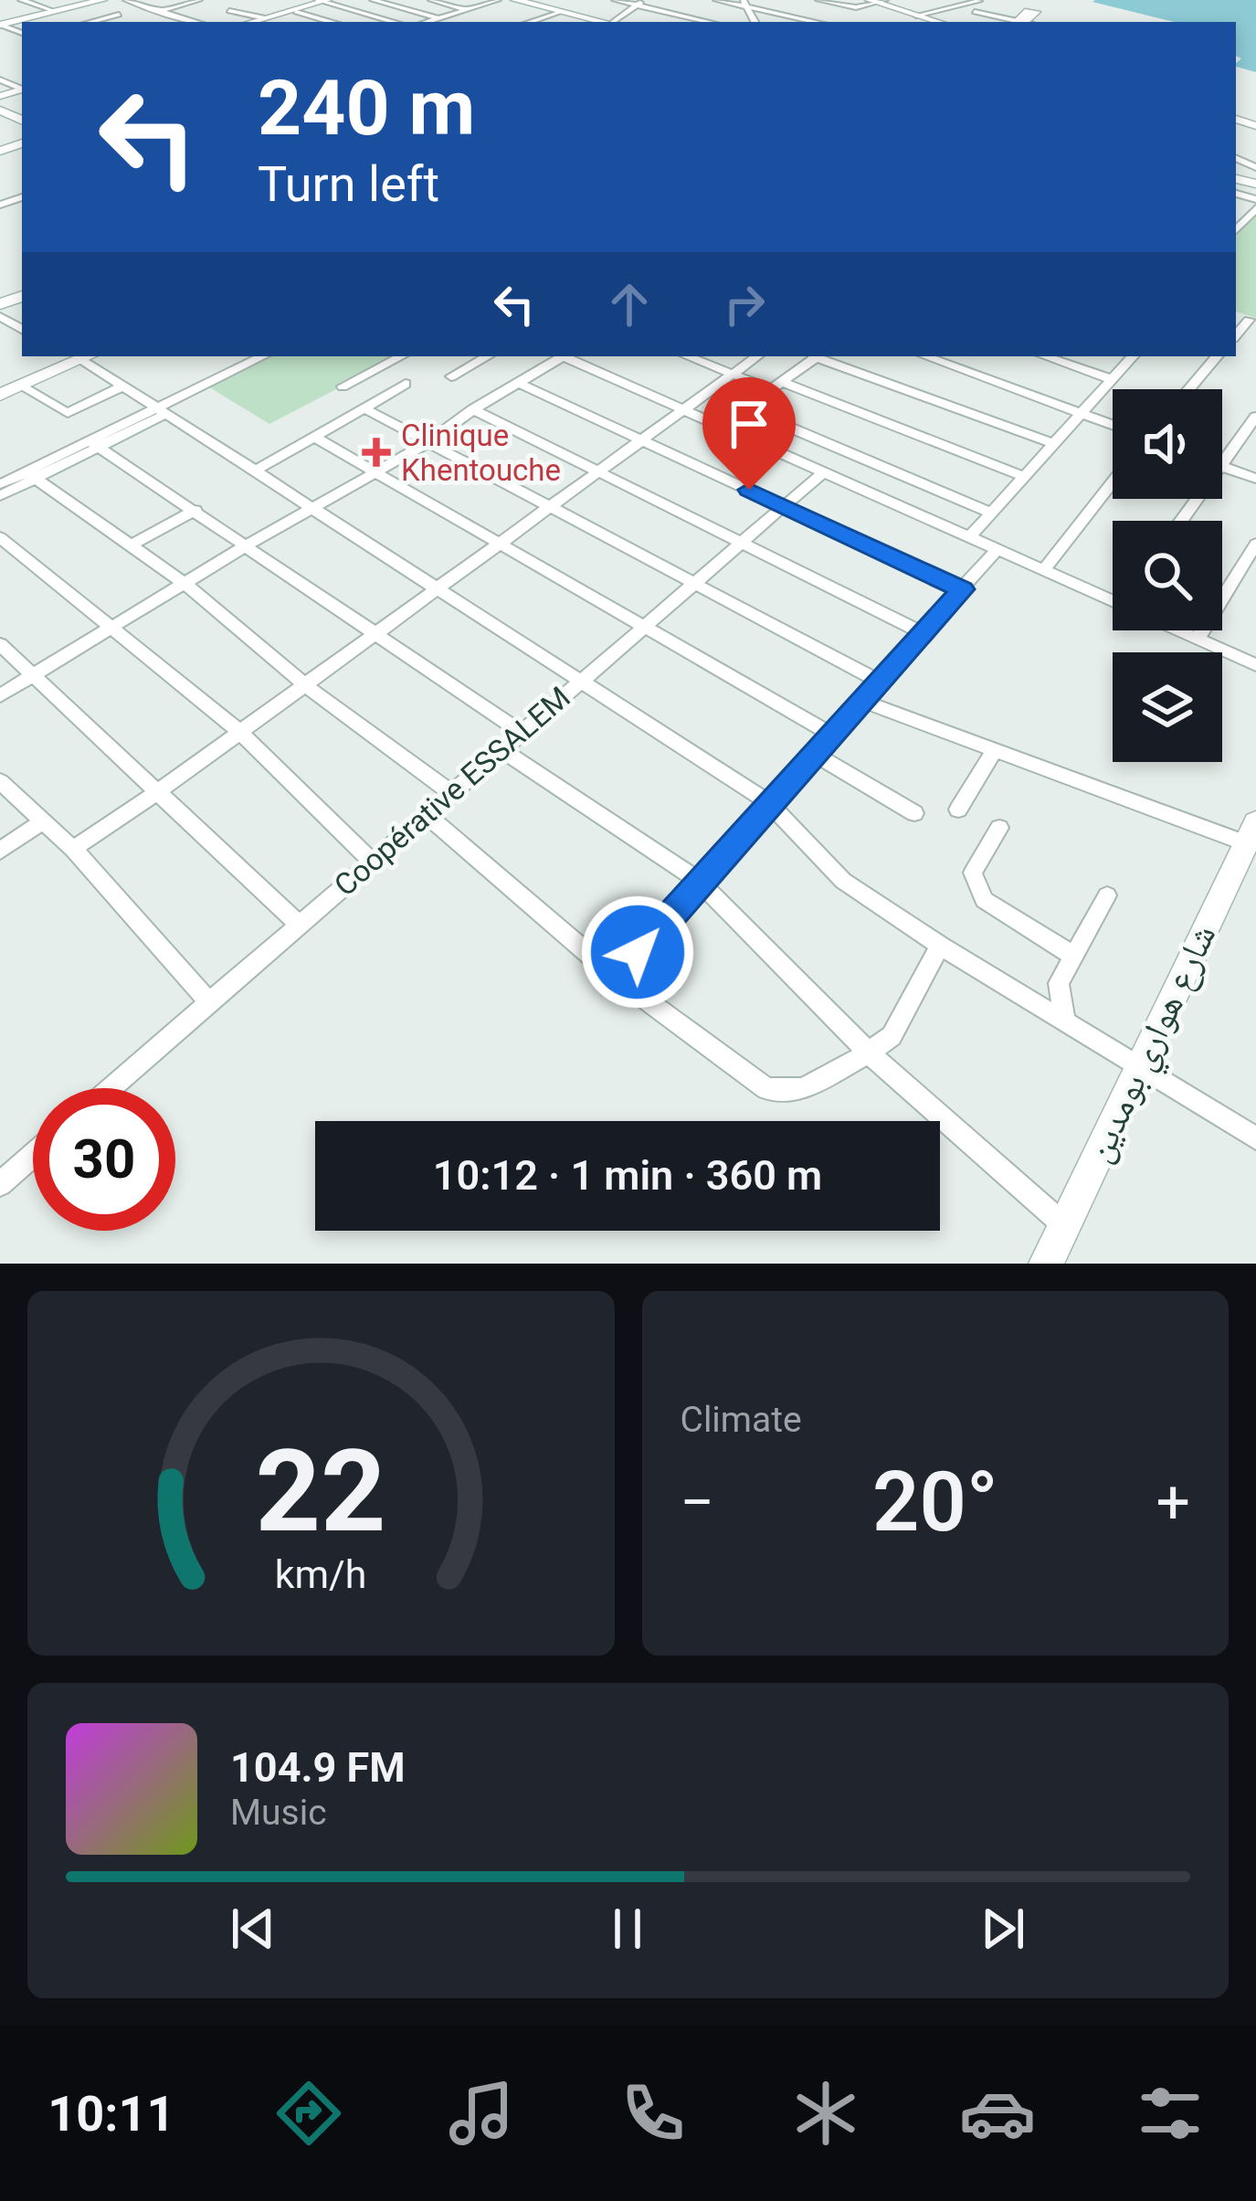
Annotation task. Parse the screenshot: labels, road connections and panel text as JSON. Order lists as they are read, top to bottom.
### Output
{
  "streets": {
    "main road": ["شارع هواري بومدين"],
    "street": ["Coopérative ESSALEM"]
  },
  "places": {
    "health": ["Clinique Khentouche"]
  },
  "page": {
    "turn": ["240 m", "Turn left"],
    "limit": "30",
    "trip": "10:12 · 1 min · 360 m",
    "tile": "Climate",
    "heat": ["−", "20°", "+"],
    "song": ["104.9 FM", "Music"],
    "tabs": "10:11",
    "gauge": ["22", "km/h"]
  }
}
